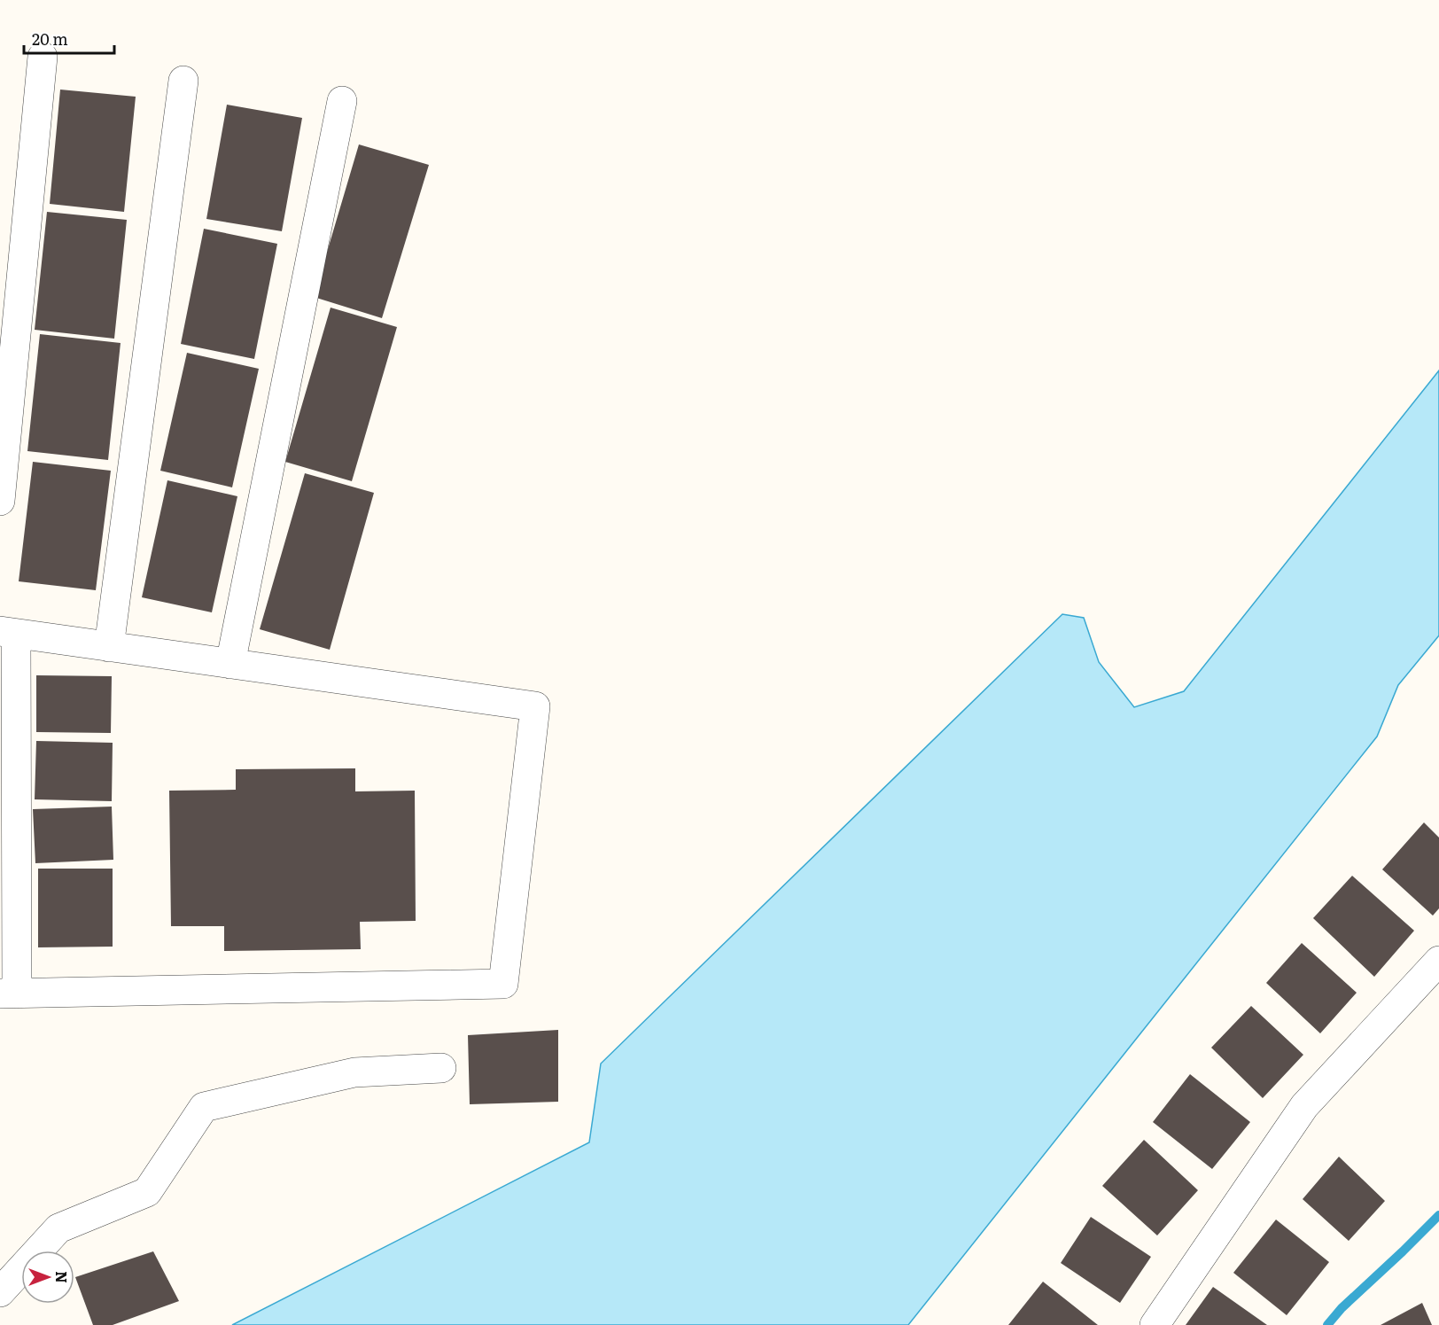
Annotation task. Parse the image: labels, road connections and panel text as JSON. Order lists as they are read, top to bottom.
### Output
{
  "scale_bar": "20 m",
  "north": "right"
}
